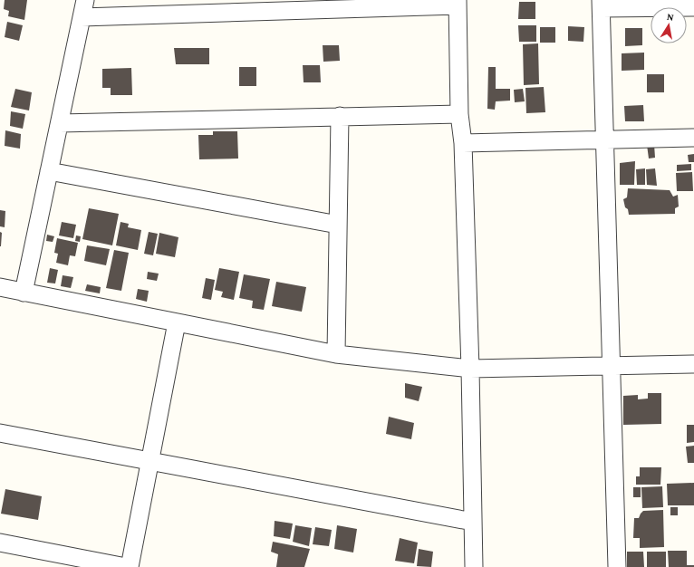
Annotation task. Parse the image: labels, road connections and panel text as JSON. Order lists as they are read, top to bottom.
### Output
{
  "north": "top"
}
